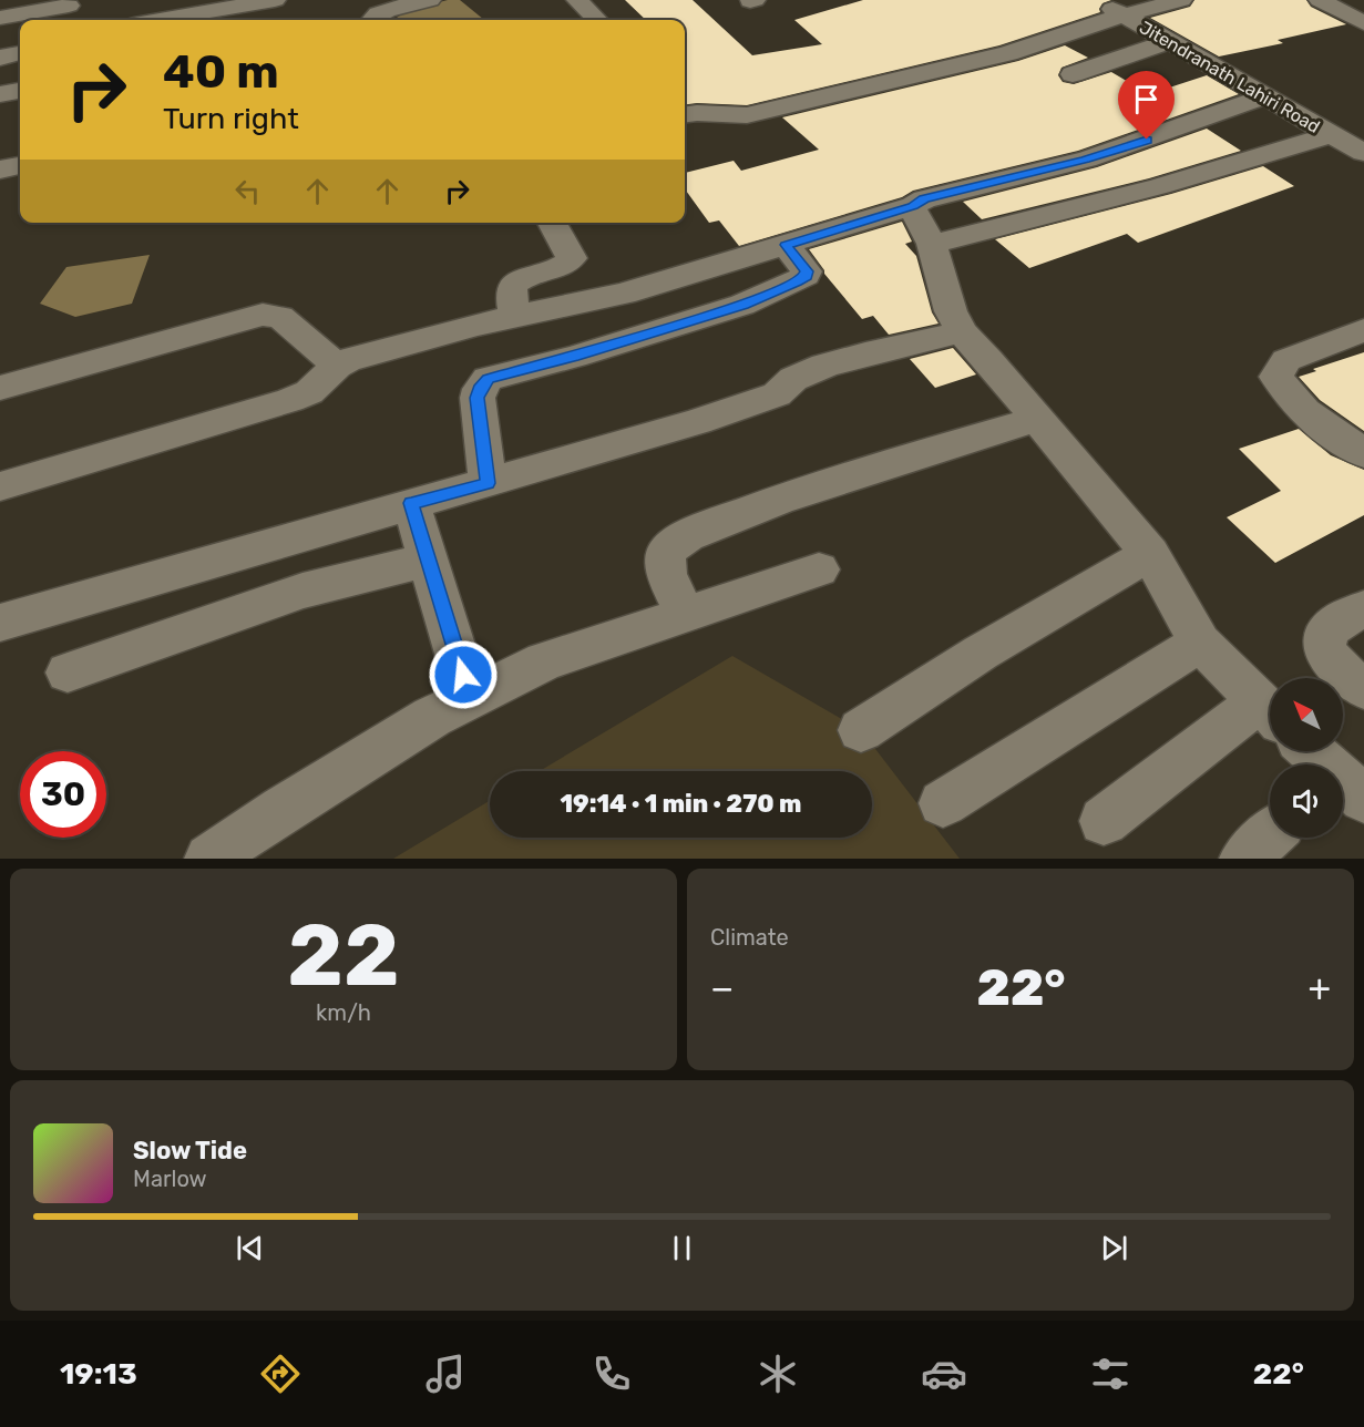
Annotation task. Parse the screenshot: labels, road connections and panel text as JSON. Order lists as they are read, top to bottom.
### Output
{
  "streets": {
    "street": ["Jitendranath Lahiri Road"]
  },
  "north": "top left",
  "page": {
    "turn": ["40 m", "Turn right"],
    "limit": "30",
    "trip": "19:14 · 1 min · 270 m",
    "tile": [
      ["22", "km/h"],
      "Climate"
    ],
    "heat": ["−", "22°", "+"],
    "song": ["Slow Tide", "Marlow"],
    "tabs": ["19:13", "22°"]
  }
}
